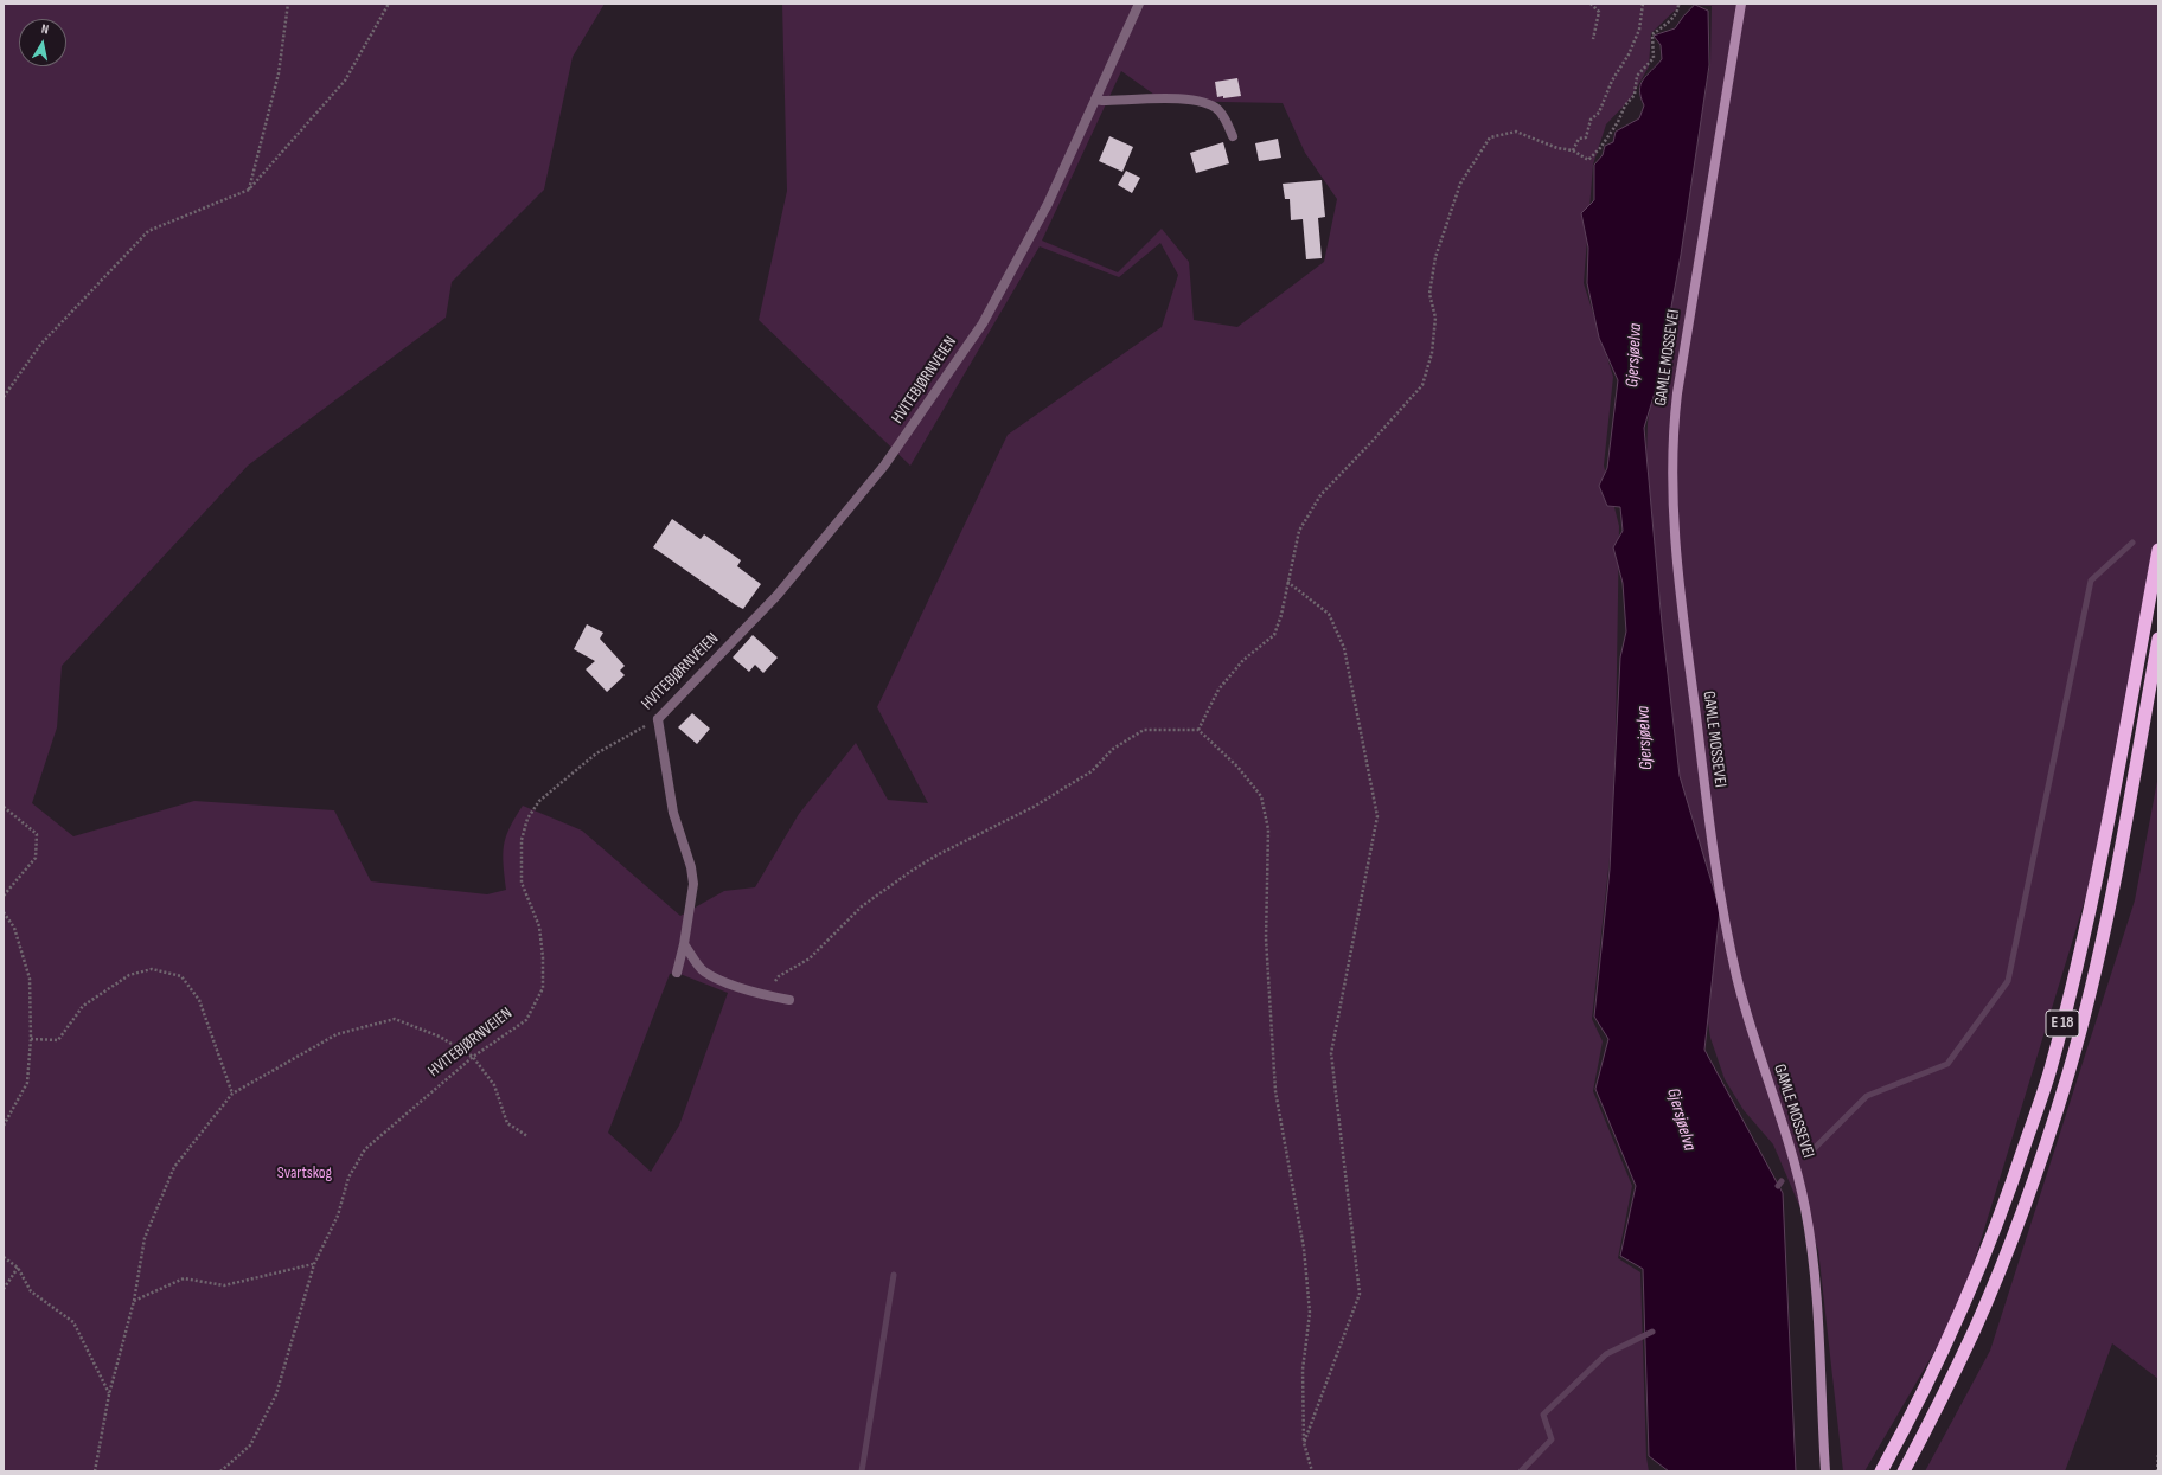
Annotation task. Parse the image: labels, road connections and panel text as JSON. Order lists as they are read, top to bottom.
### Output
{
  "streets": {
    "highway": ["E 18"],
    "main road": ["GAMLE MOSSEVEI"],
    "street": ["HVITEBJØRNVEIEN"]
  },
  "water": ["Gjersjøelva"],
  "parks": ["Svartskog"],
  "north": "top"
}
